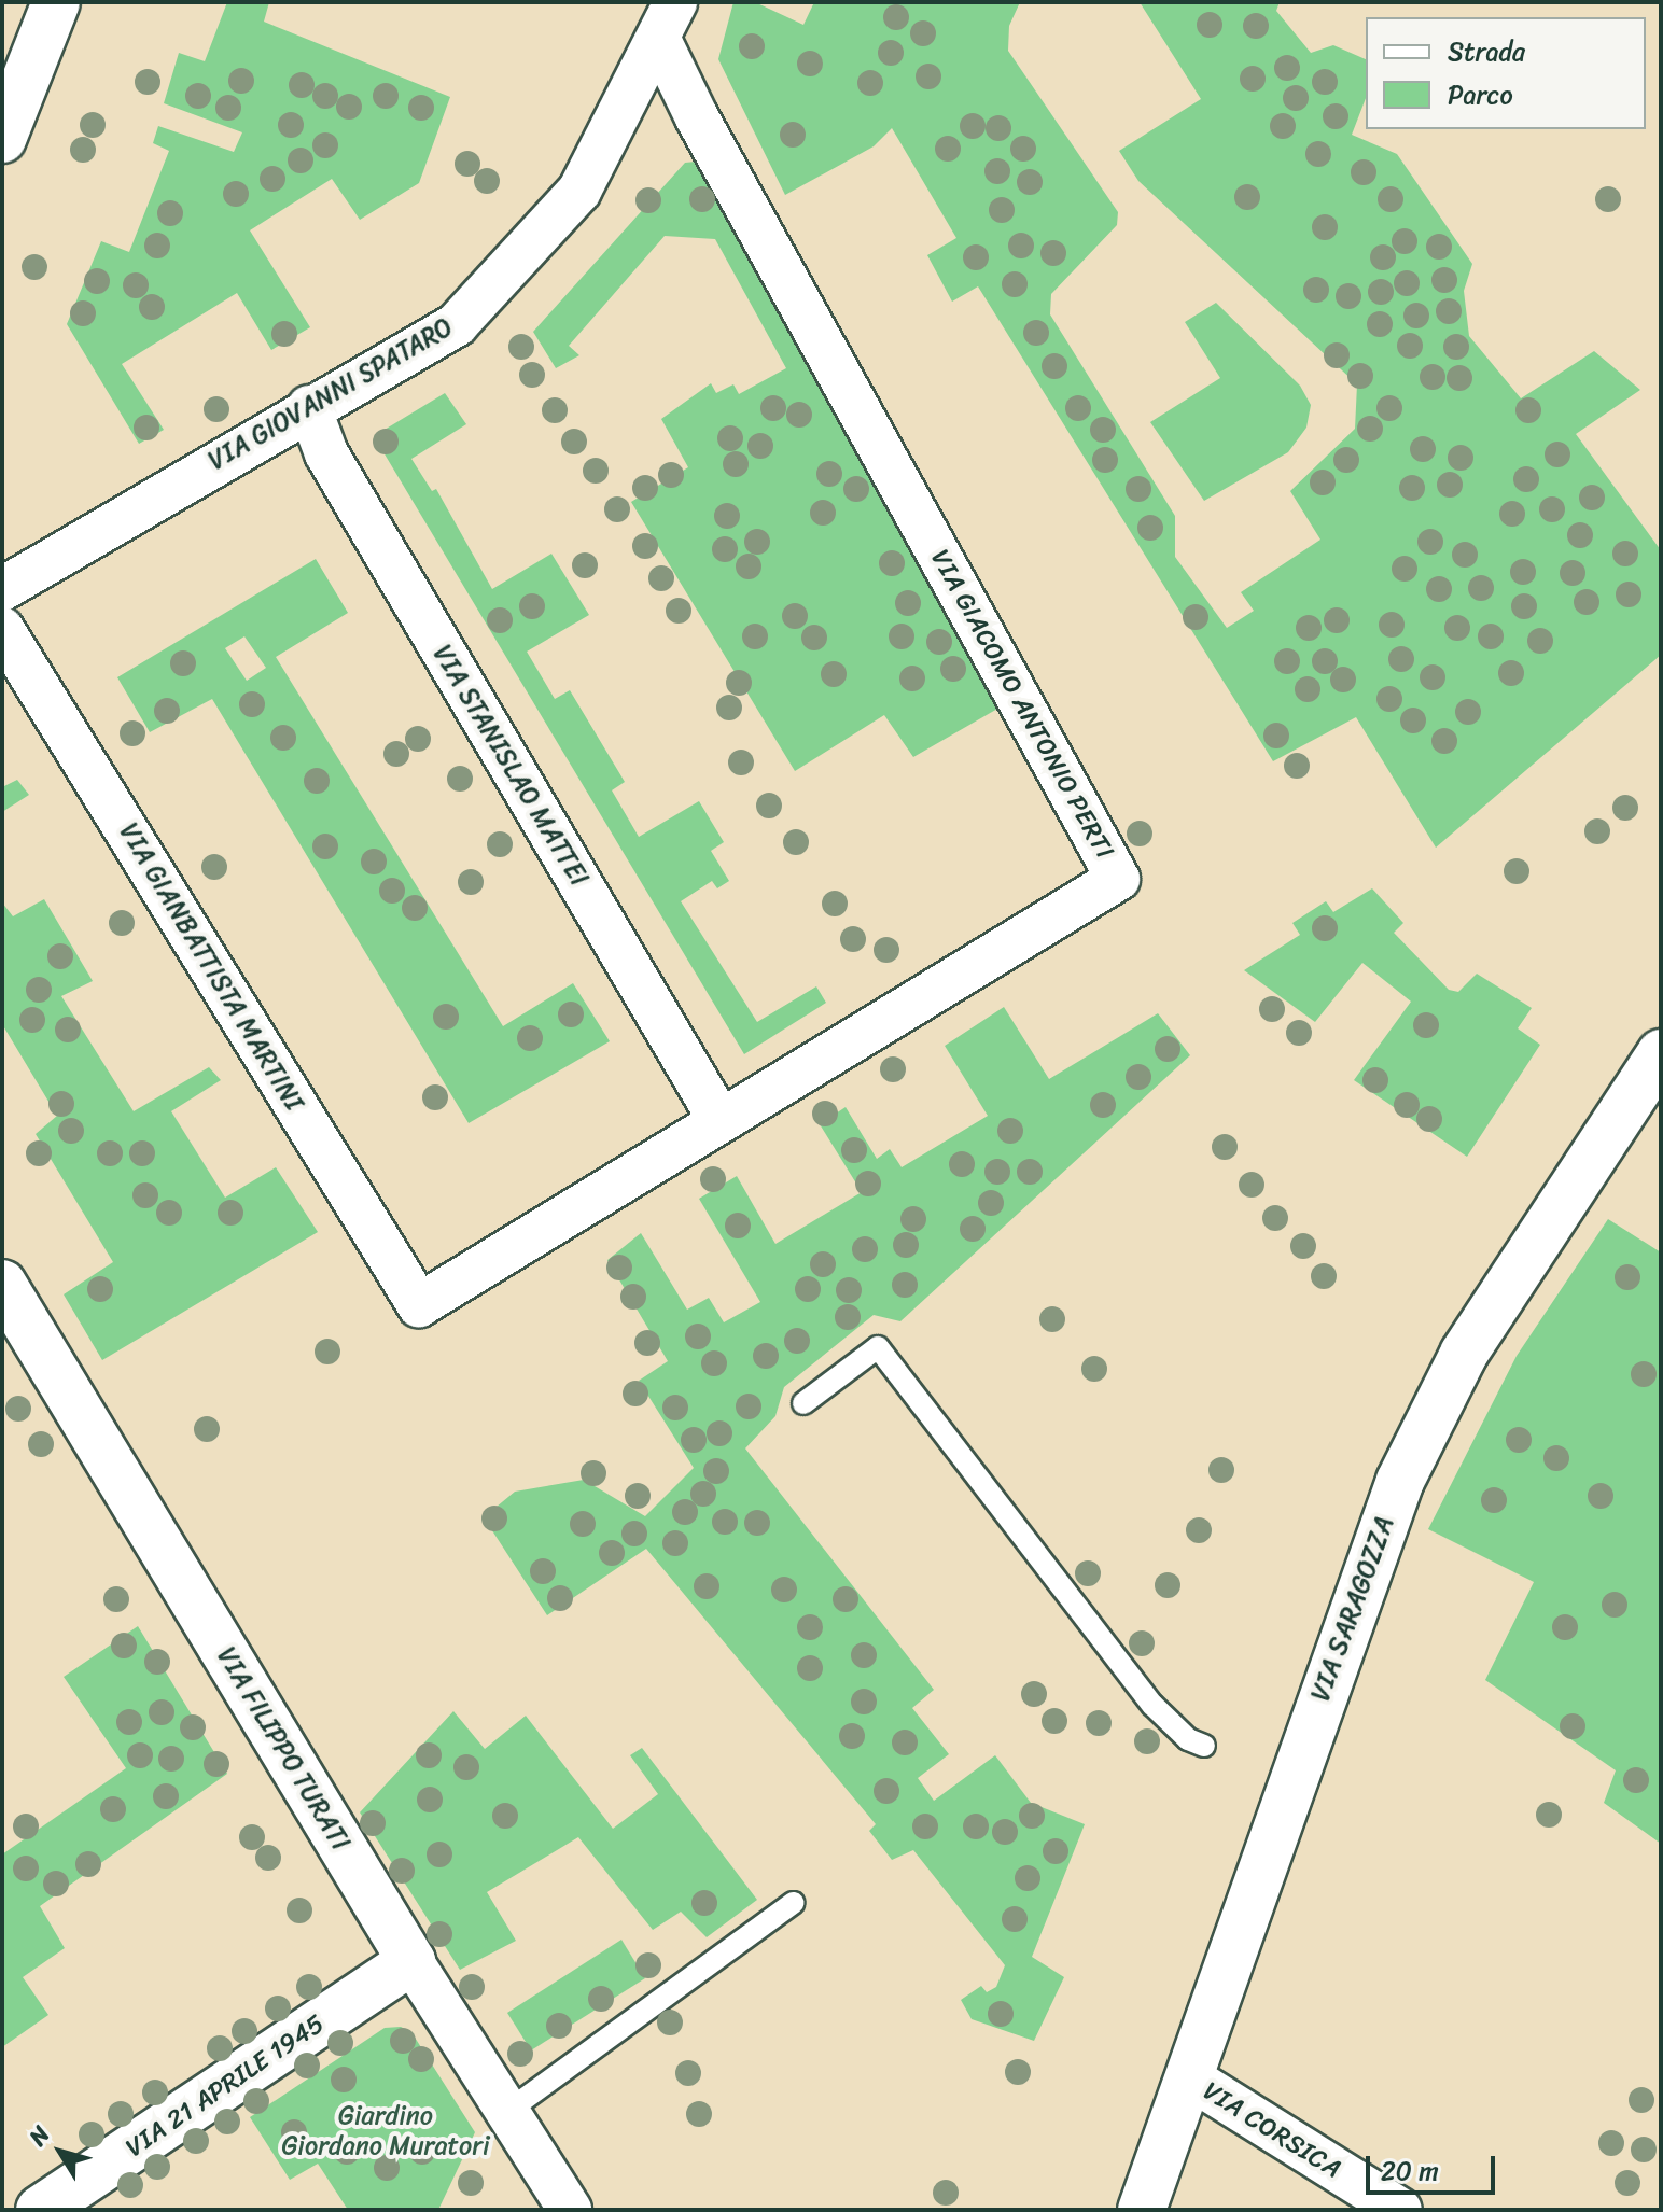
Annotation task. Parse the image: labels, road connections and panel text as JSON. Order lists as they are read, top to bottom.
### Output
{
  "streets": {
    "street": [
      "VIA GIOVANNI SPATARO",
      "VIA GIACOMO ANTONIO PERTI",
      "VIA STANISLAO MATTEI",
      "VIA GIANBATTISTA MARTINI",
      "VIA SARAGOZZA",
      "VIA FILIPPO TURATI",
      "VIA 21 APRILE 1945",
      "VIA CORSICA"
    ]
  },
  "crossings": [
    ["VIA GIOVANNI SPATARO", "VIA GIACOMO ANTONIO PERTI"],
    ["VIA GIOVANNI SPATARO", "VIA STANISLAO MATTEI"],
    ["VIA GIACOMO ANTONIO PERTI", "VIA STANISLAO MATTEI"],
    ["VIA GIACOMO ANTONIO PERTI", "VIA GIANBATTISTA MARTINI"],
    ["VIA SARAGOZZA", "VIA CORSICA"],
    ["VIA FILIPPO TURATI", "VIA 21 APRILE 1945"]
  ],
  "parks": ["Giardino Giordano Muratori"],
  "legend": ["Strada", "Parco"],
  "scale_bar": "20 m",
  "north": "top left"
}
